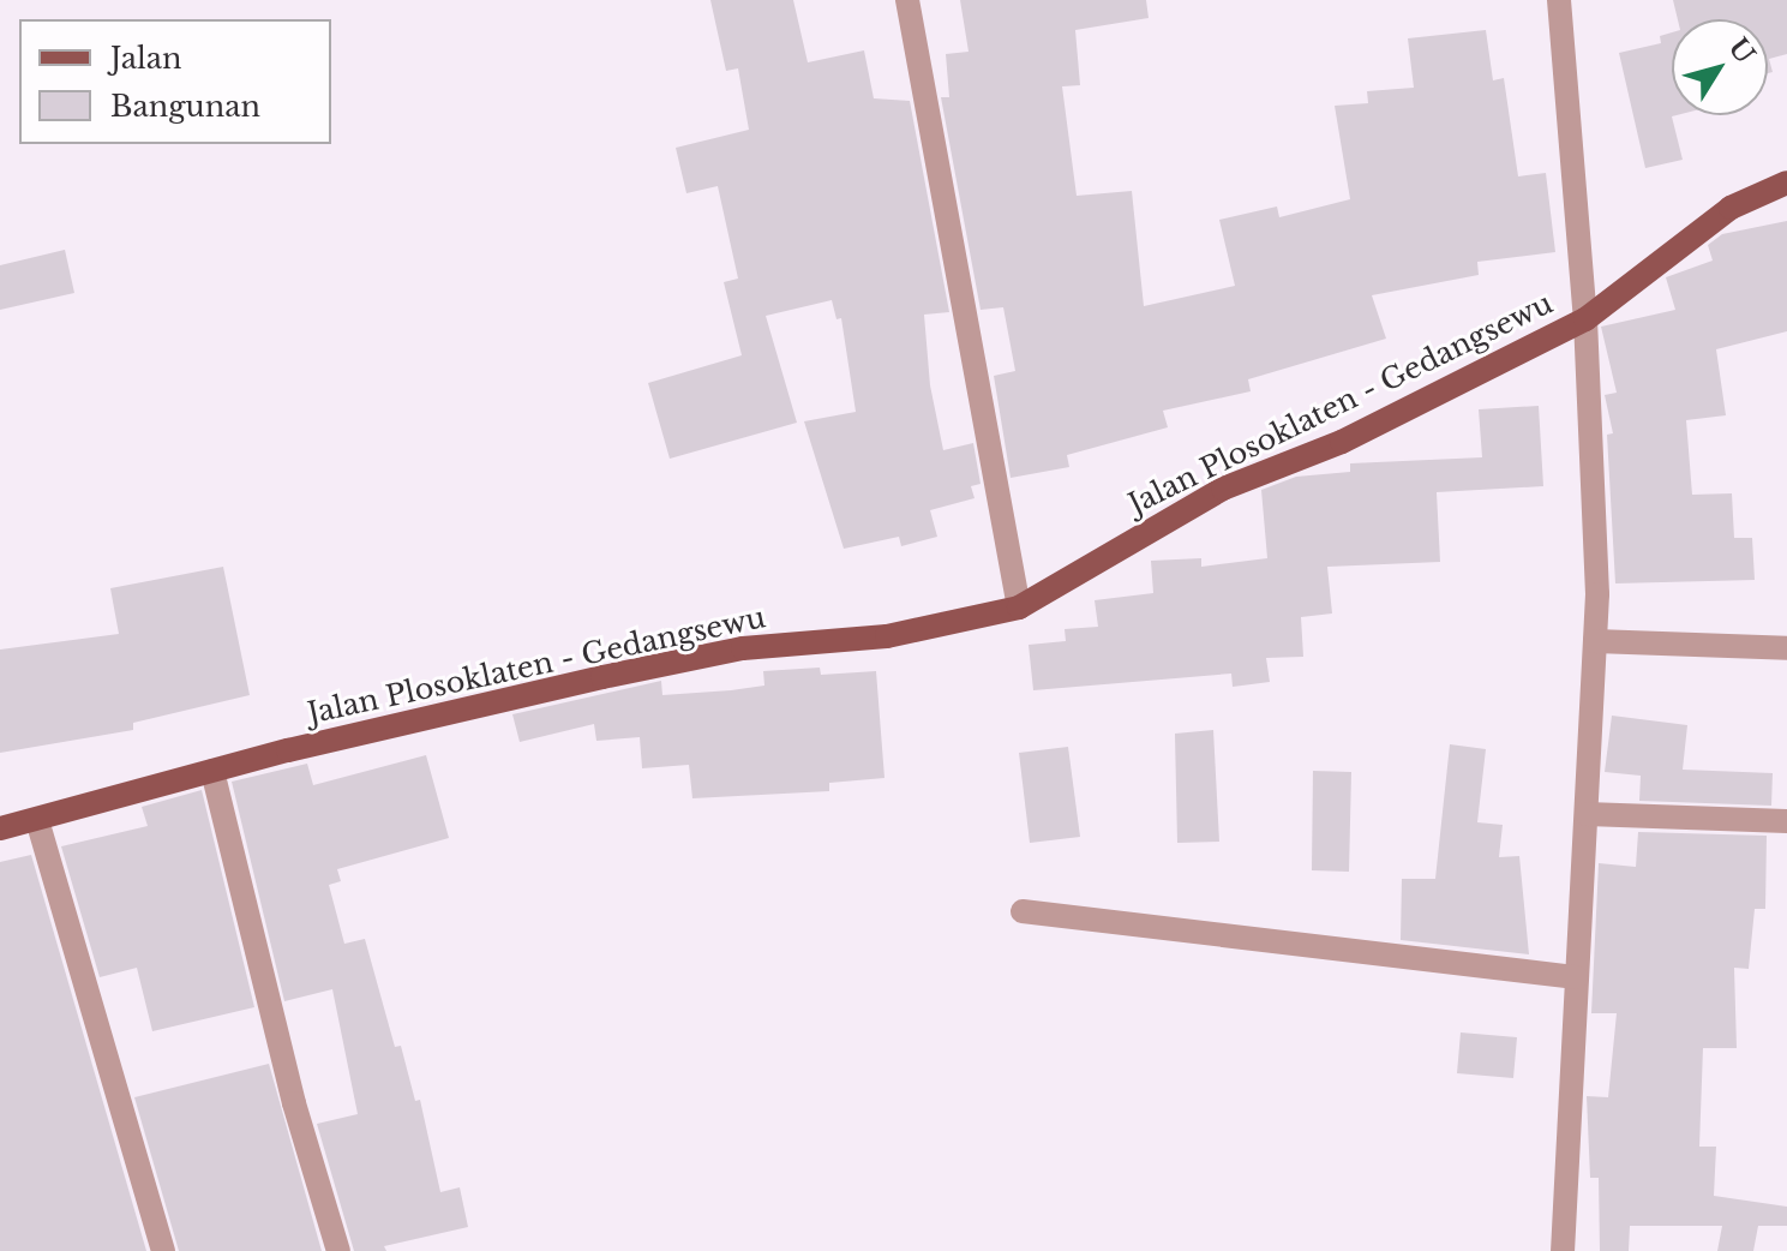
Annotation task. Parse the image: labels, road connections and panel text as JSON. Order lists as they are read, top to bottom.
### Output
{
  "streets": {
    "main road": ["Jalan Plosoklaten - Gedangsewu"]
  },
  "legend": ["Jalan", "Bangunan"],
  "north": "top right"
}
